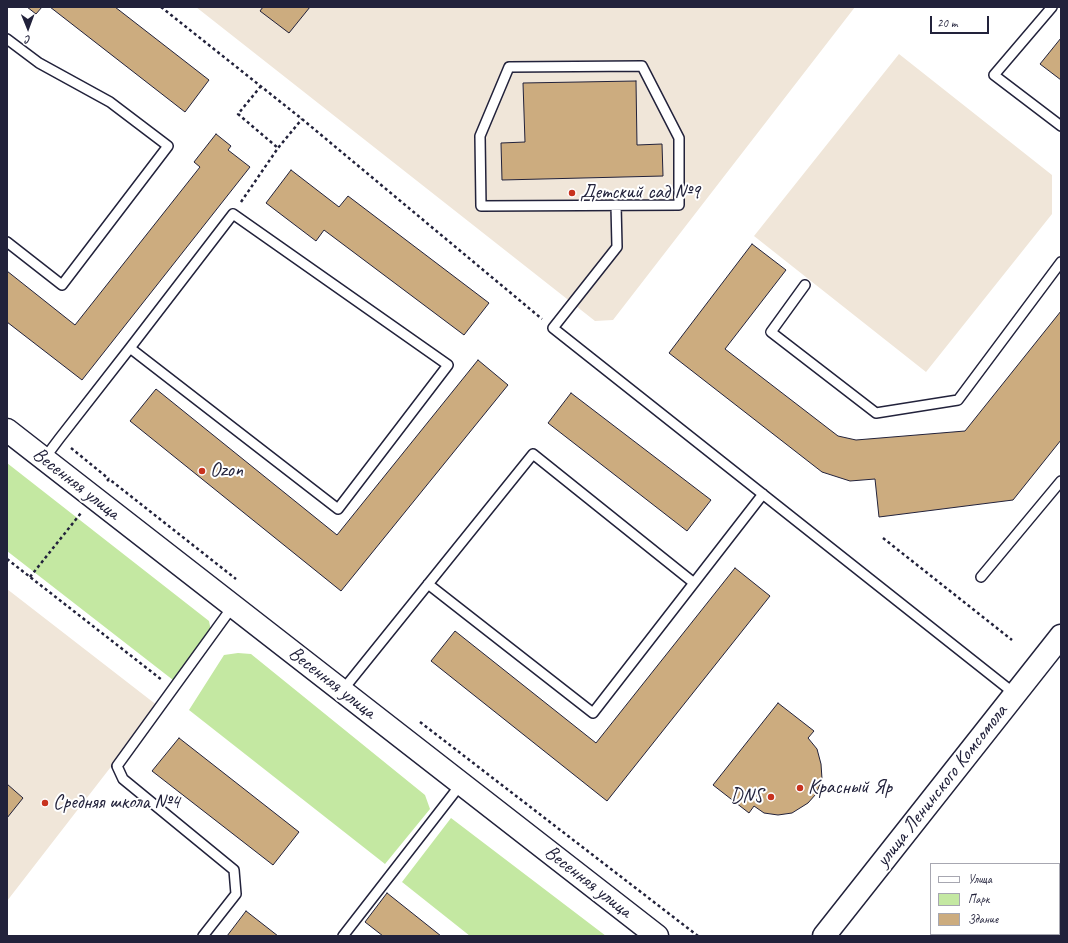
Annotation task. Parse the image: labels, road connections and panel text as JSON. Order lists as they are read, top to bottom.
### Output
{
  "streets": {
    "street": ["Весенняя улица", "улица Ленинского Комсомола"]
  },
  "places": [
    "Детский сад №9",
    "Ozon",
    "Красный Яр",
    "DNS",
    "Средняя школа №4"
  ],
  "legend": ["Улица", "Парк", "Здание"],
  "scale_bar": "20 m",
  "north": "bottom"
}
